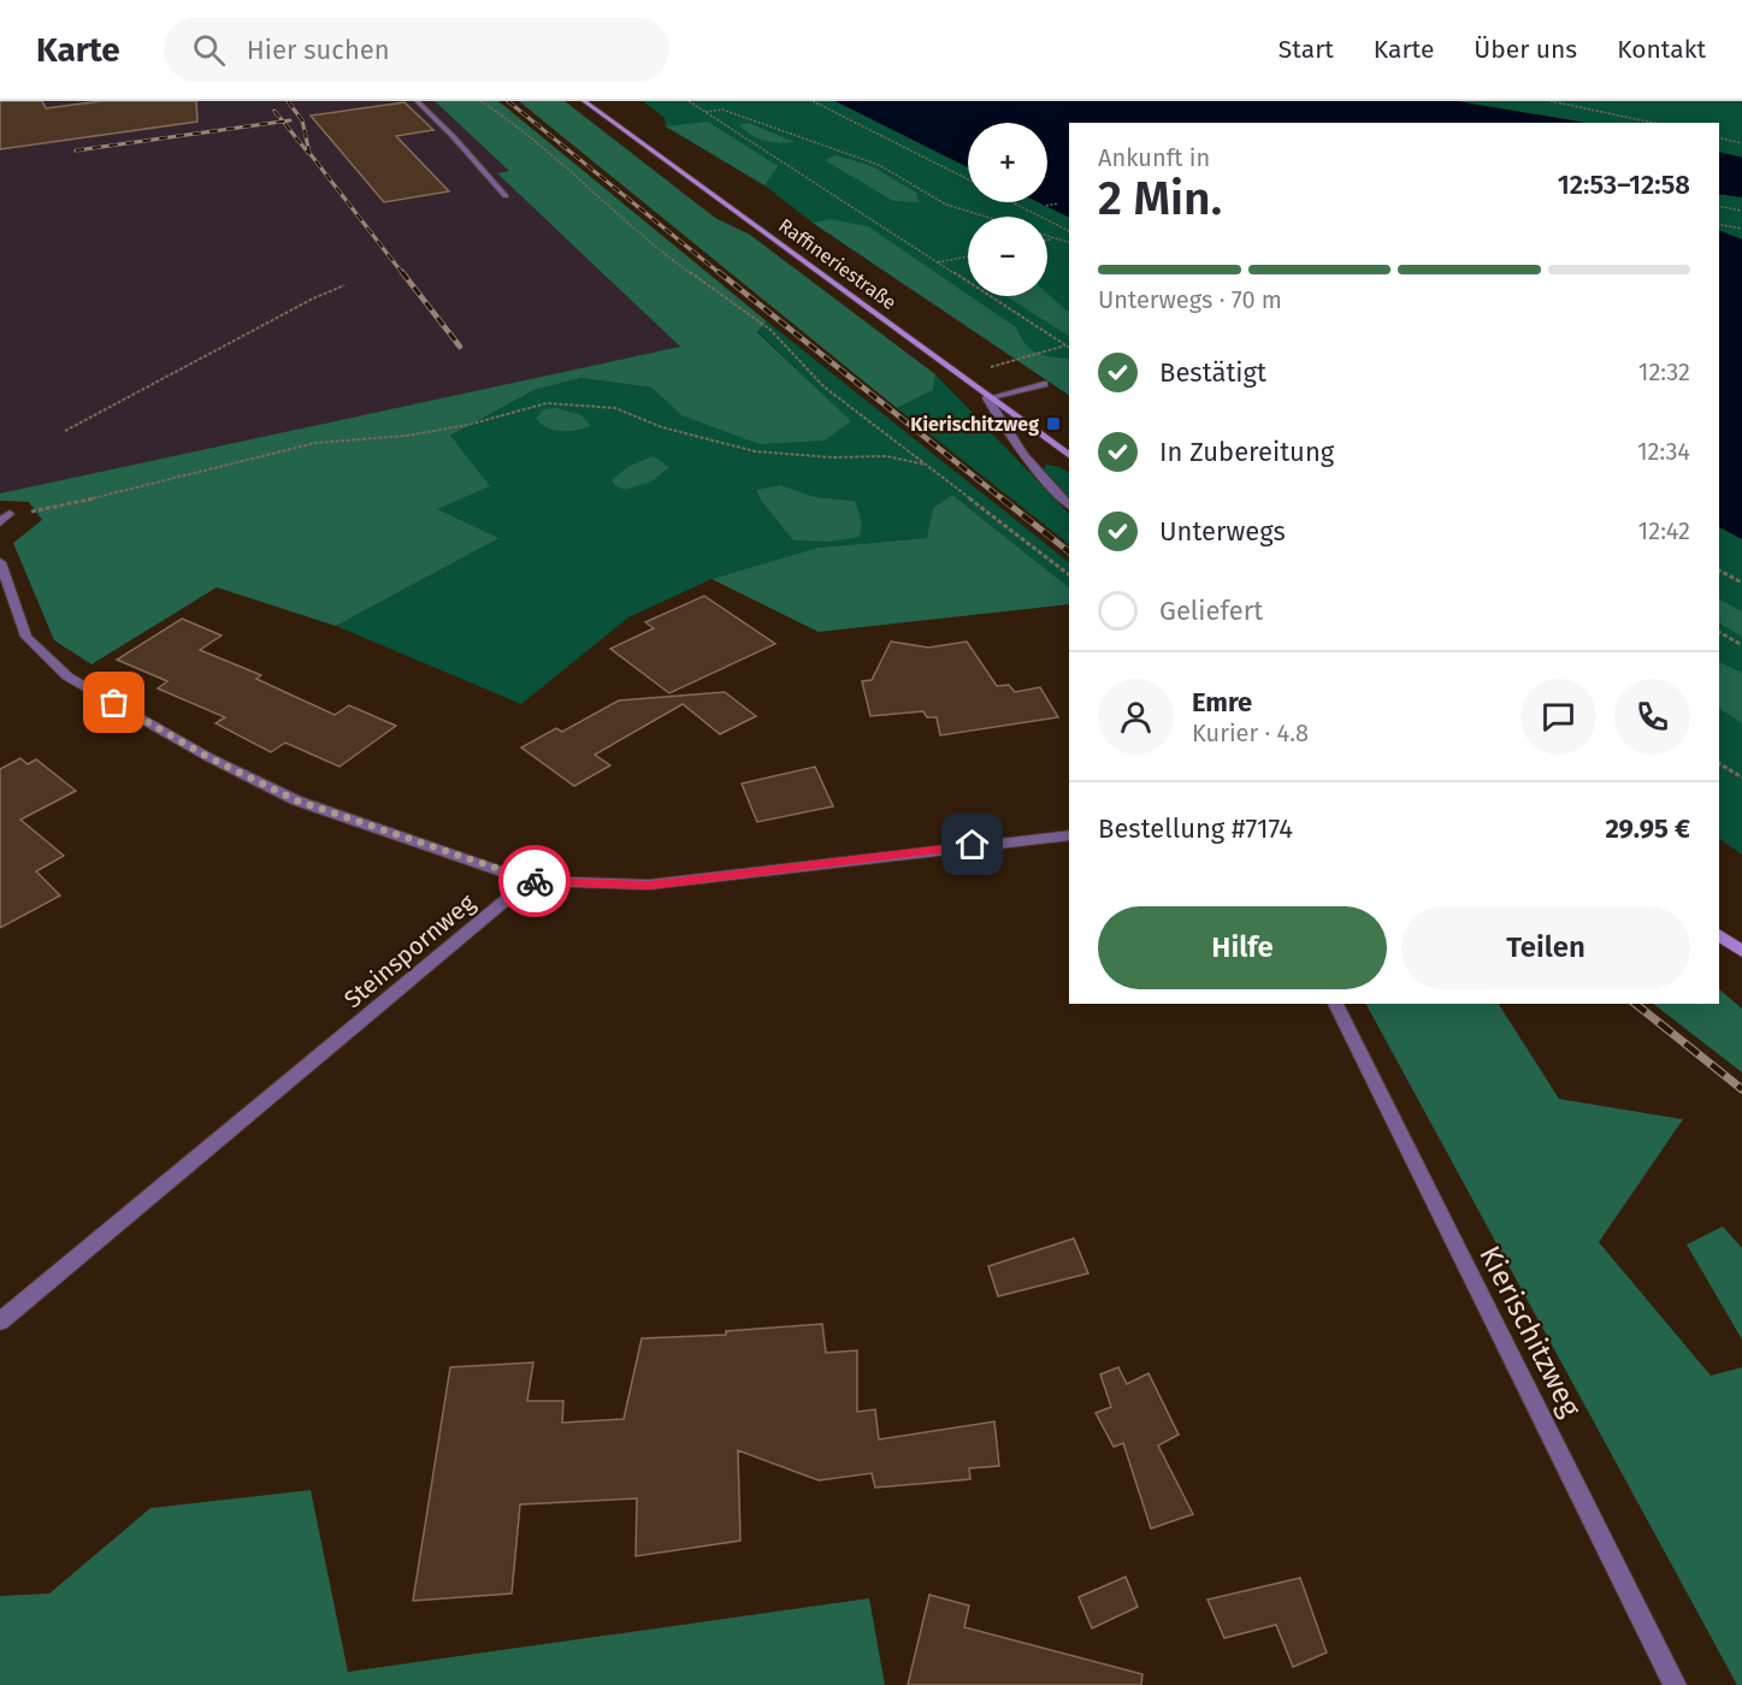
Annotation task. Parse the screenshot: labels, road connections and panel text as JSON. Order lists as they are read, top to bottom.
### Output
{
  "streets": {
    "main road": ["Raffineriestraße"],
    "street": ["Steinspornweg", "Kierischitzweg"]
  },
  "places": {
    "transit": ["Kierischitzweg"]
  },
  "page": {
    "header": "Karte",
    "search": "Hier suchen",
    "nav": [
      "Start",
      "Karte",
      "Über uns",
      "Kontakt"
    ],
    "map_buttons": ["+", "−"],
    "heading": ["2 Min.", "Ankunft in", "12:53–12:58"],
    "panel": [
      "Emre",
      "Kurier · 4.8",
      "Bestellung #7174",
      "29.95 €"
    ],
    "bar": "Unterwegs · 70 m",
    "list": [
      ["Bestätigt", "12:32"],
      ["In Zubereitung", "12:34"],
      ["Unterwegs", "12:42"],
      "Geliefert"
    ],
    "buttons": ["Hilfe", "Teilen"]
  }
}
